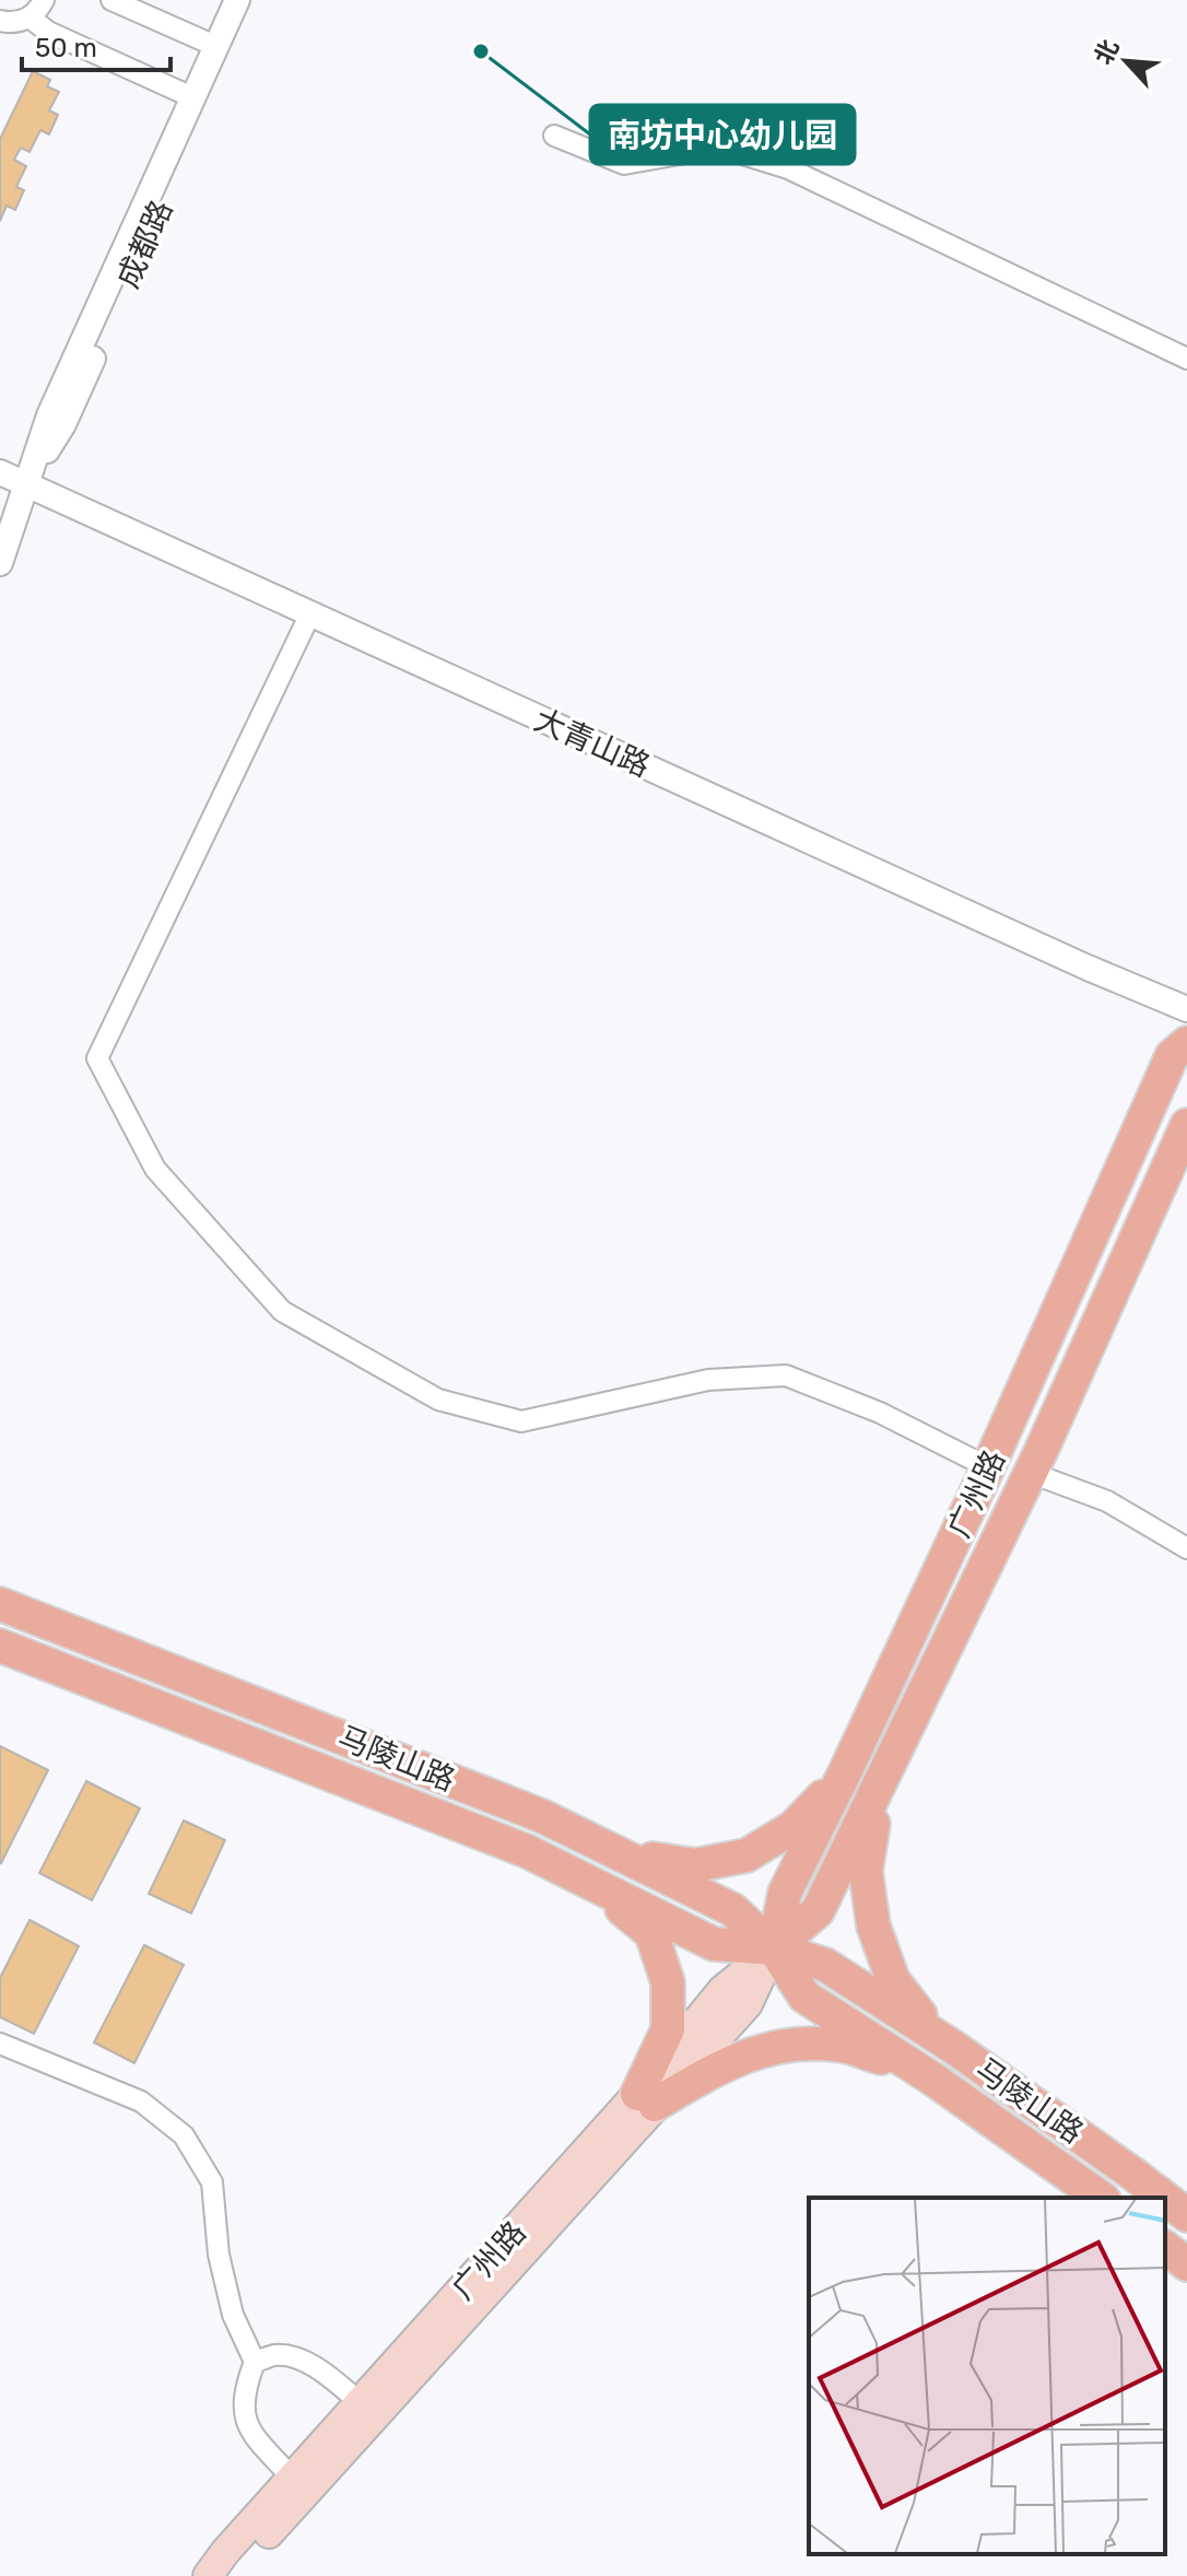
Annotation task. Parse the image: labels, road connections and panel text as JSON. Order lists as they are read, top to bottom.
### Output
{
  "streets": {
    "main road": ["广州路", "马陵山路"],
    "street": ["成都路", "大青山路"]
  },
  "crossings": [
    ["成都路", "大青山路"],
    ["广州路", "马陵山路"]
  ],
  "places": ["南坊中心幼儿园"],
  "scale_bar": "50 m",
  "north": "top left"
}
